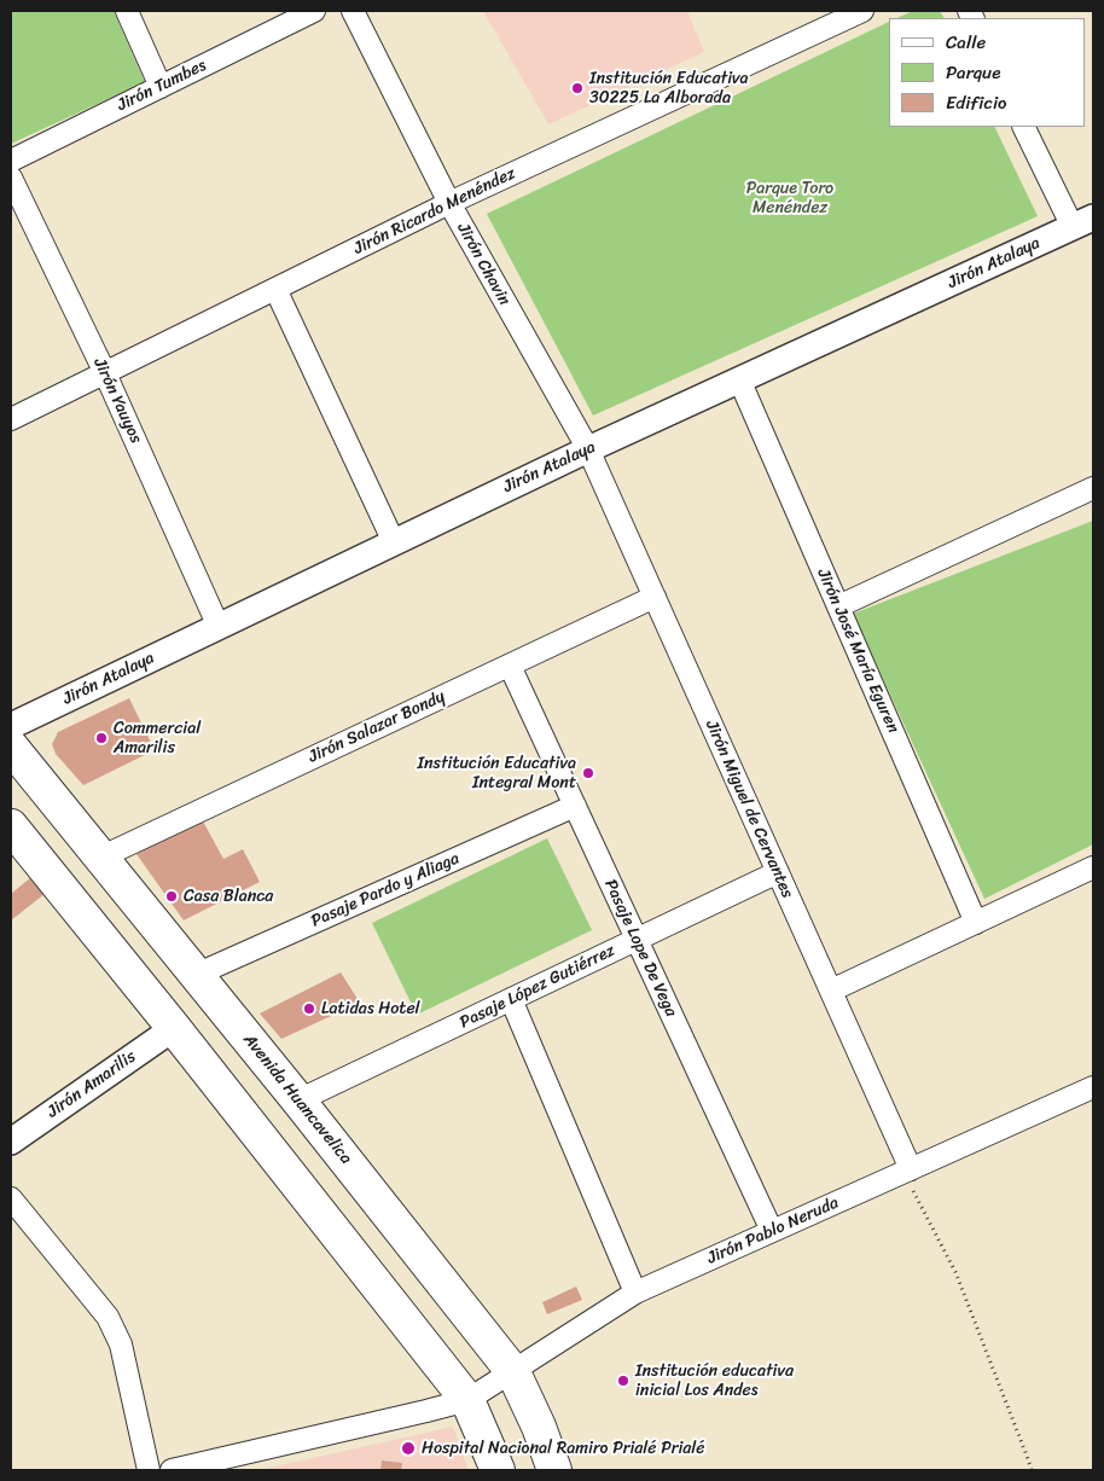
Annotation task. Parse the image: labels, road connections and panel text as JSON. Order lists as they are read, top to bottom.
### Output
{
  "streets": {
    "highway": ["Avenida Huancavelica"],
    "street": [
      "Jirón Tumbes",
      "Jirón Ricardo Menéndez",
      "Jirón Atalaya",
      "Jirón Chavin",
      "Jirón Yauyos",
      "Jirón José María Eguren",
      "Jirón Salazar Bondy",
      "Jirón Miguel de Cervantes",
      "Pasaje Pardo y Aliaga",
      "Pasaje Lope De Vega",
      "Pasaje López Gutiérrez",
      "Jirón Amarilis",
      "Jirón Pablo Neruda"
    ]
  },
  "crossings": [
    ["Jirón Ricardo Menéndez", "Jirón Chavin"],
    ["Jirón Ricardo Menéndez", "Jirón Yauyos"],
    ["Jirón Atalaya", "Jirón Chavin"],
    ["Jirón Atalaya", "Jirón Yauyos"],
    ["Jirón Atalaya", "Jirón José María Eguren"],
    ["Jirón Atalaya", "Jirón Miguel de Cervantes"],
    ["Jirón Chavin", "Jirón Miguel de Cervantes"],
    ["Jirón Salazar Bondy", "Jirón Miguel de Cervantes"],
    ["Jirón Salazar Bondy", "Pasaje Lope De Vega"],
    ["Jirón Salazar Bondy", "Avenida Huancavelica"],
    ["Jirón Miguel de Cervantes", "Pasaje López Gutiérrez"],
    ["Jirón Miguel de Cervantes", "Jirón Pablo Neruda"],
    ["Pasaje Pardo y Aliaga", "Pasaje Lope De Vega"],
    ["Pasaje Pardo y Aliaga", "Avenida Huancavelica"],
    ["Pasaje Lope De Vega", "Pasaje López Gutiérrez"],
    ["Pasaje Lope De Vega", "Jirón Pablo Neruda"],
    ["Pasaje López Gutiérrez", "Avenida Huancavelica"],
    ["Avenida Huancavelica", "Jirón Pablo Neruda"]
  ],
  "parks": ["Parque Toro Menéndez"],
  "places": [
    "Institución Educativa 30225 La Alborada",
    "Commercial Amarilis",
    "Institución Educativa Integral Mont",
    "Casa Blanca",
    "Latidas Hotel",
    "Institución educativa inicial Los Andes",
    "Hospital Nacional Ramiro Prialé Prialé"
  ],
  "legend": ["Calle", "Parque", "Edificio"]
}
